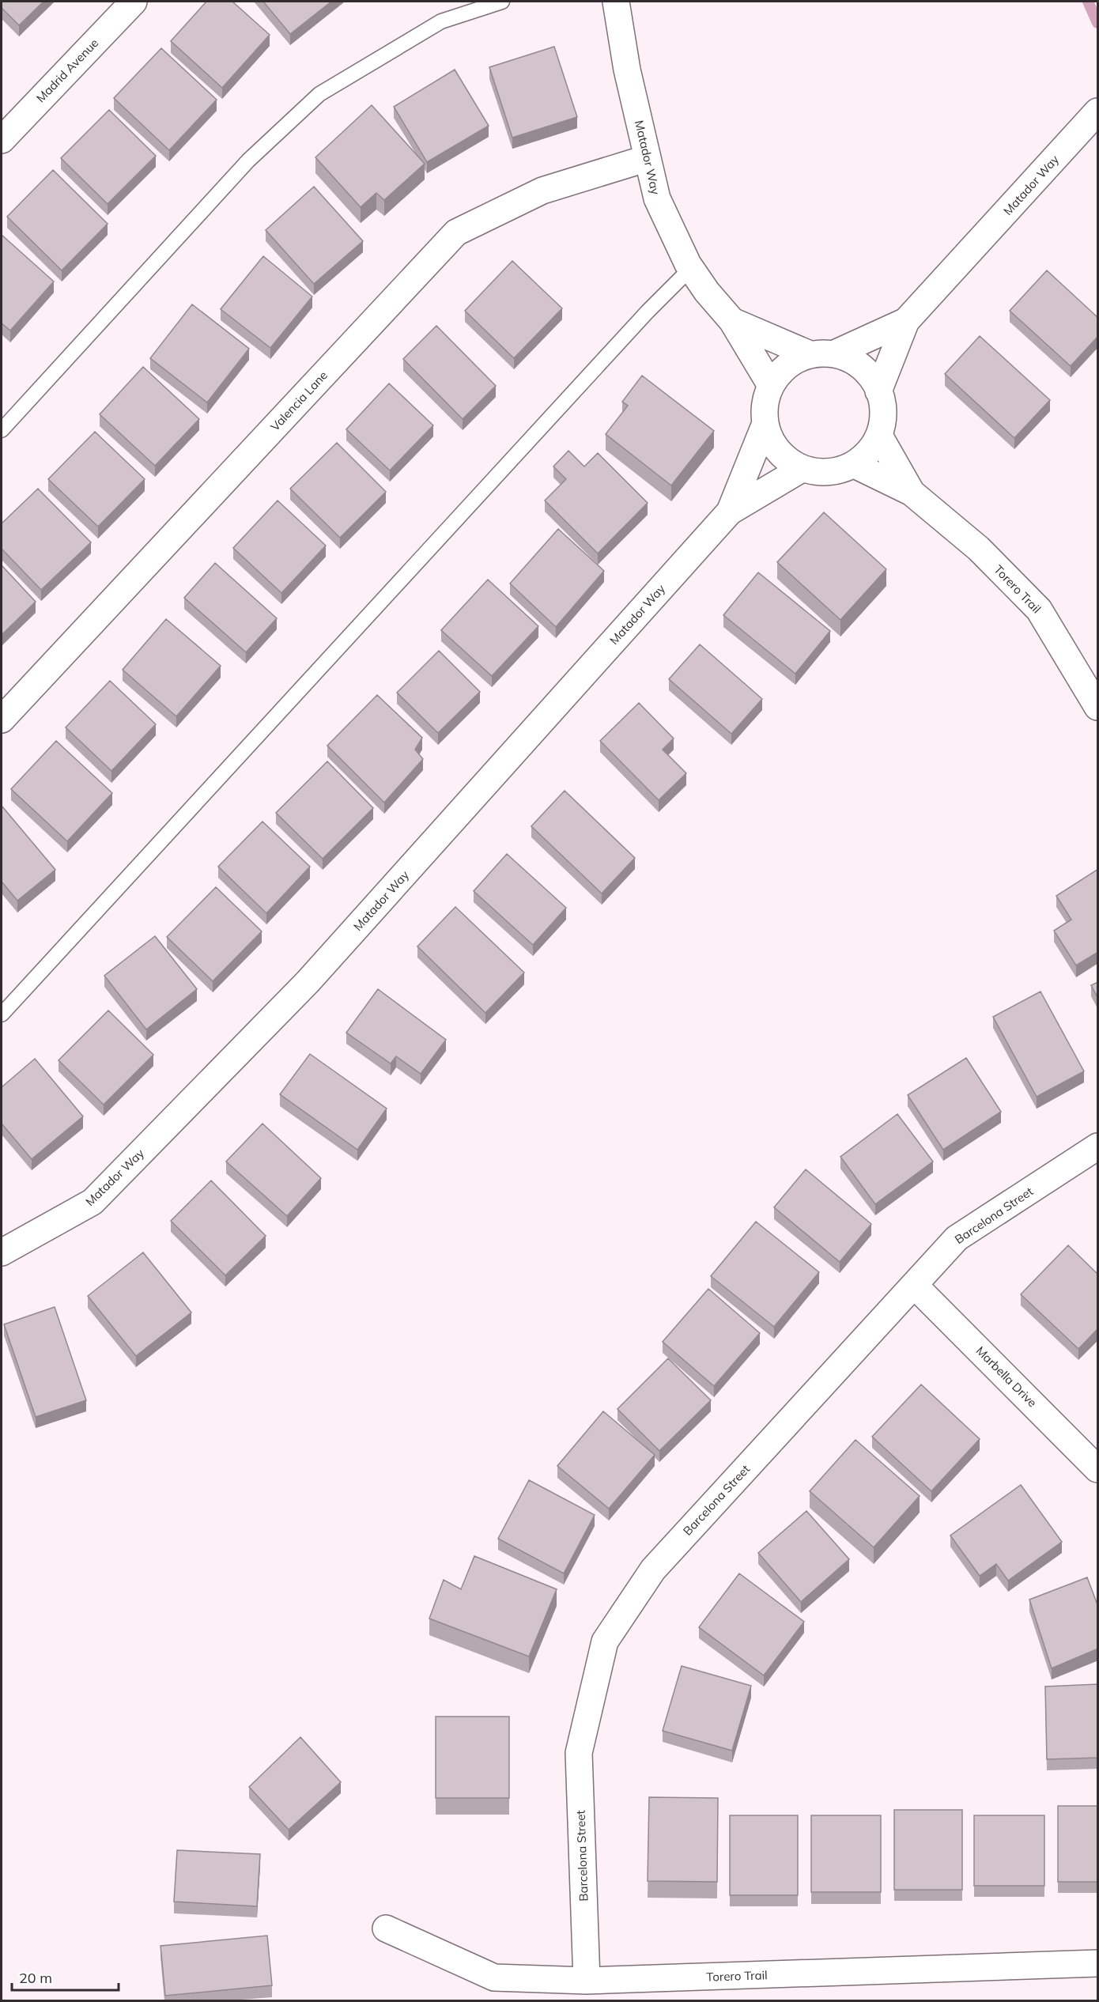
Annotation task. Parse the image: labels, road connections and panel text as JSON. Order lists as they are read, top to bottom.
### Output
{
  "streets": {
    "street": [
      "Madrid Avenue",
      "Matador Way",
      "Valencia Lane",
      "Torero Trail",
      "Barcelona Street",
      "Marbella Drive"
    ]
  },
  "crossings": [
    ["Matador Way", "Valencia Lane"],
    ["Matador Way", "Torero Trail"],
    ["Torero Trail", "Barcelona Street"],
    ["Barcelona Street", "Marbella Drive"]
  ],
  "scale_bar": "20 m"
}
